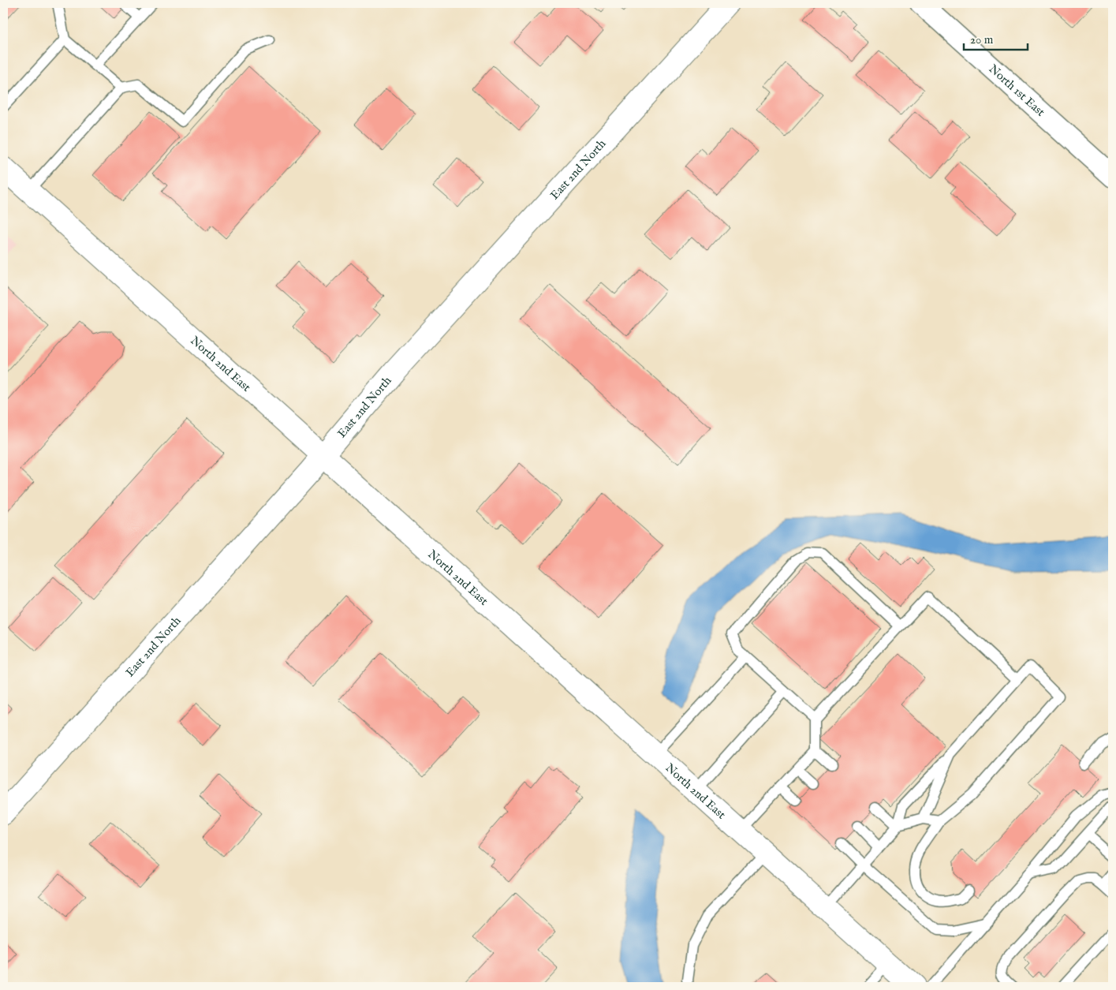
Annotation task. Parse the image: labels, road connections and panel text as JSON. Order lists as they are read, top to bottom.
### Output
{
  "streets": {
    "main road": ["East 2nd North", "North 2nd East"],
    "street": ["North 1st East"]
  },
  "crossings": [
    ["East 2nd North", "North 2nd East"]
  ],
  "scale_bar": "20 m"
}
